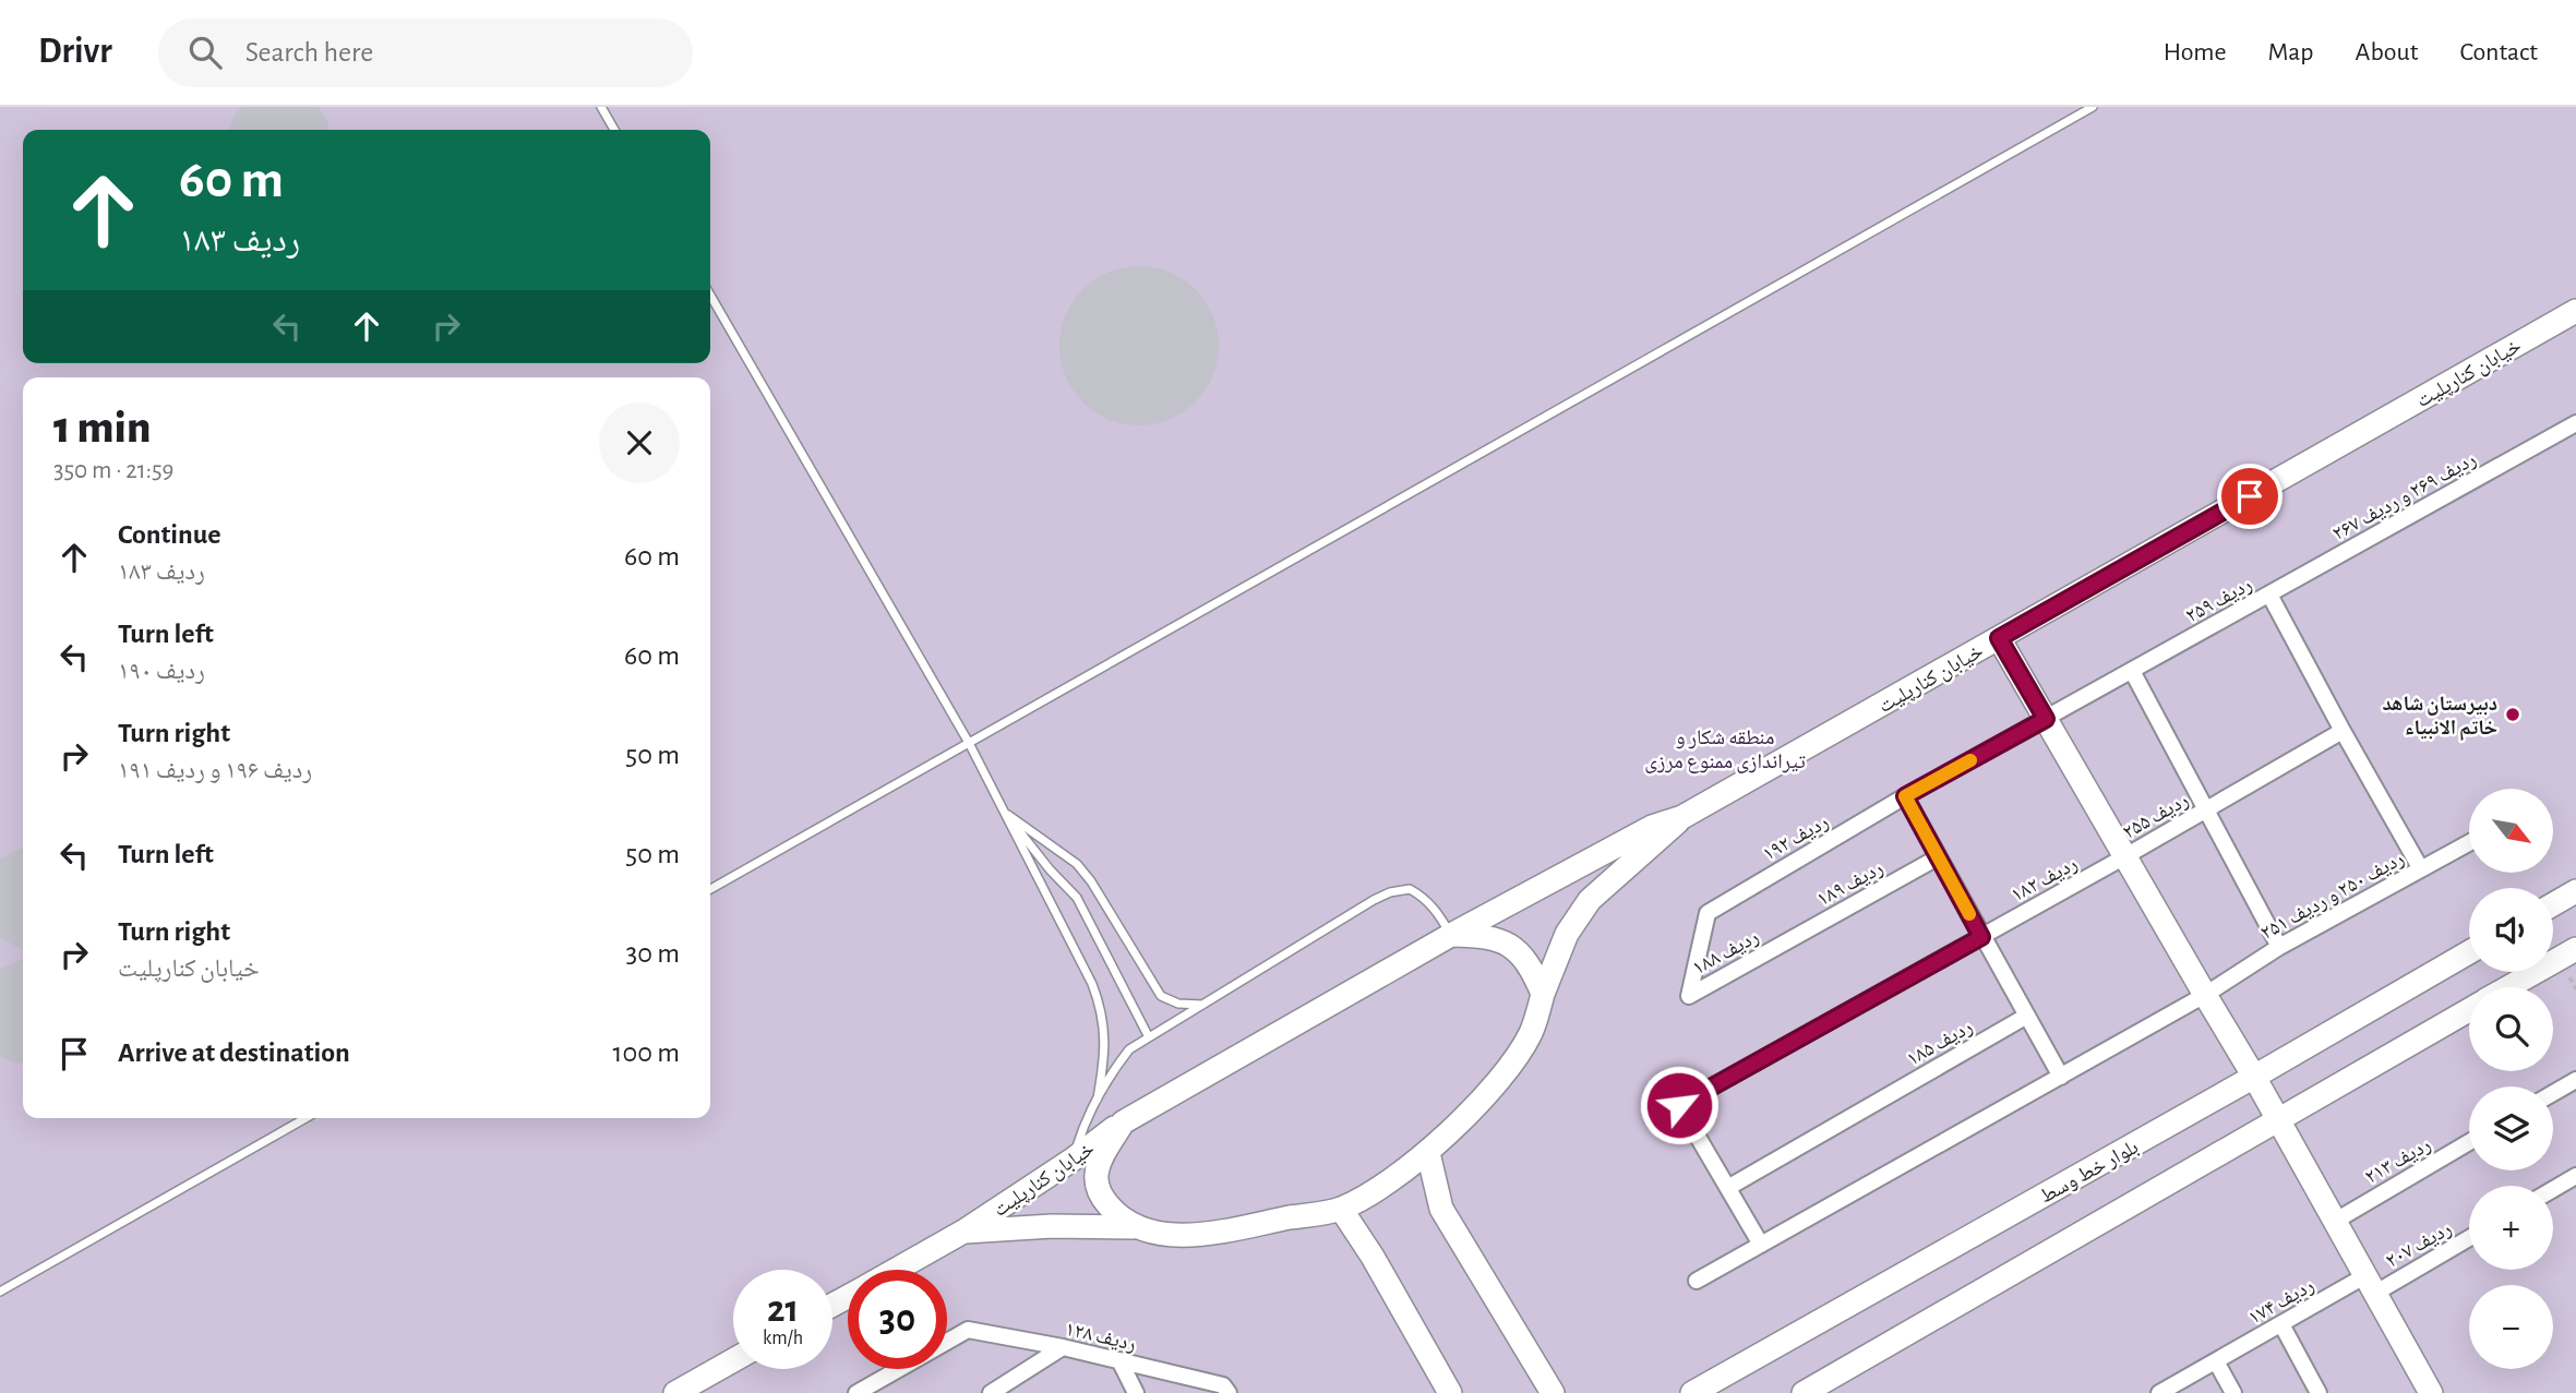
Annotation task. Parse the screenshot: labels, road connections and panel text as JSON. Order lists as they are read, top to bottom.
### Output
{
  "streets": {
    "main road": ["خیابان کنارپلیت", "بلوار خط وسط"],
    "street": [
      "ردیف ۲۶۹ و ردیف ۲۶۷",
      "ردیف ۲۵۹",
      "ردیف ۲۵۵",
      "ردیف ۱۹۲",
      "ردیف ۱۸۲",
      "ردیف ۱۸۹",
      "ردیف ۲۵۰ و ردیف ۲۵۱",
      "ردیف ۱۸۸",
      "ردیف ۱۸۵",
      "ردیف ۲۱۳",
      "ردیف ۲۰۷",
      "ردیف ۱۷۴",
      "ردیف ۱۲۸"
    ]
  },
  "crossings": [
    ["ردیف ۲۶۹ و ردیف ۲۶۷", "ردیف ۲۵۹"],
    ["ردیف ۲۵۹", "ردیف ۱۹۲"],
    ["ردیف ۲۵۵", "ردیف ۱۸۲"],
    ["ردیف ۱۹۲", "ردیف ۱۸۸"],
    ["ردیف ۱۸۲", "ردیف ۱۸۵"],
    ["ردیف ۱۸۹", "ردیف ۱۸۸"],
    ["ردیف ۲۰۷", "ردیف ۱۷۴"]
  ],
  "parks": ["منطقه شکار و تیراندازی ممنوع مرزی"],
  "places": ["دبیرستان شاهد خاتم الانبیاء"],
  "north": "bottom right",
  "page": {
    "header": "Drivr",
    "search": "Search here",
    "nav": [
      "Home",
      "Map",
      "About",
      "Contact"
    ],
    "turn": ["60 m", "ردیف ۱۸۳"],
    "heading": ["1 min", "350 m · 21:59"],
    "list": [
      {
        "name": "Continue",
        "note": "ردیف ۱۸۳",
        "value": "60 m"
      },
      {
        "name": "Turn left",
        "note": "ردیف ۱۹۰",
        "value": "60 m"
      },
      {
        "name": "Turn right",
        "note": "ردیف ۱۹۶ و ردیف ۱۹۱",
        "value": "50 m"
      },
      {
        "name": "Turn left",
        "value": "50 m"
      },
      {
        "name": "Turn right",
        "note": "خیابان کنارپلیت",
        "value": "30 m"
      },
      {
        "name": "Arrive at destination",
        "value": "100 m"
      }
    ],
    "map_buttons": ["+", "−"],
    "speed": "21 km/h",
    "limit": "30"
  }
}
